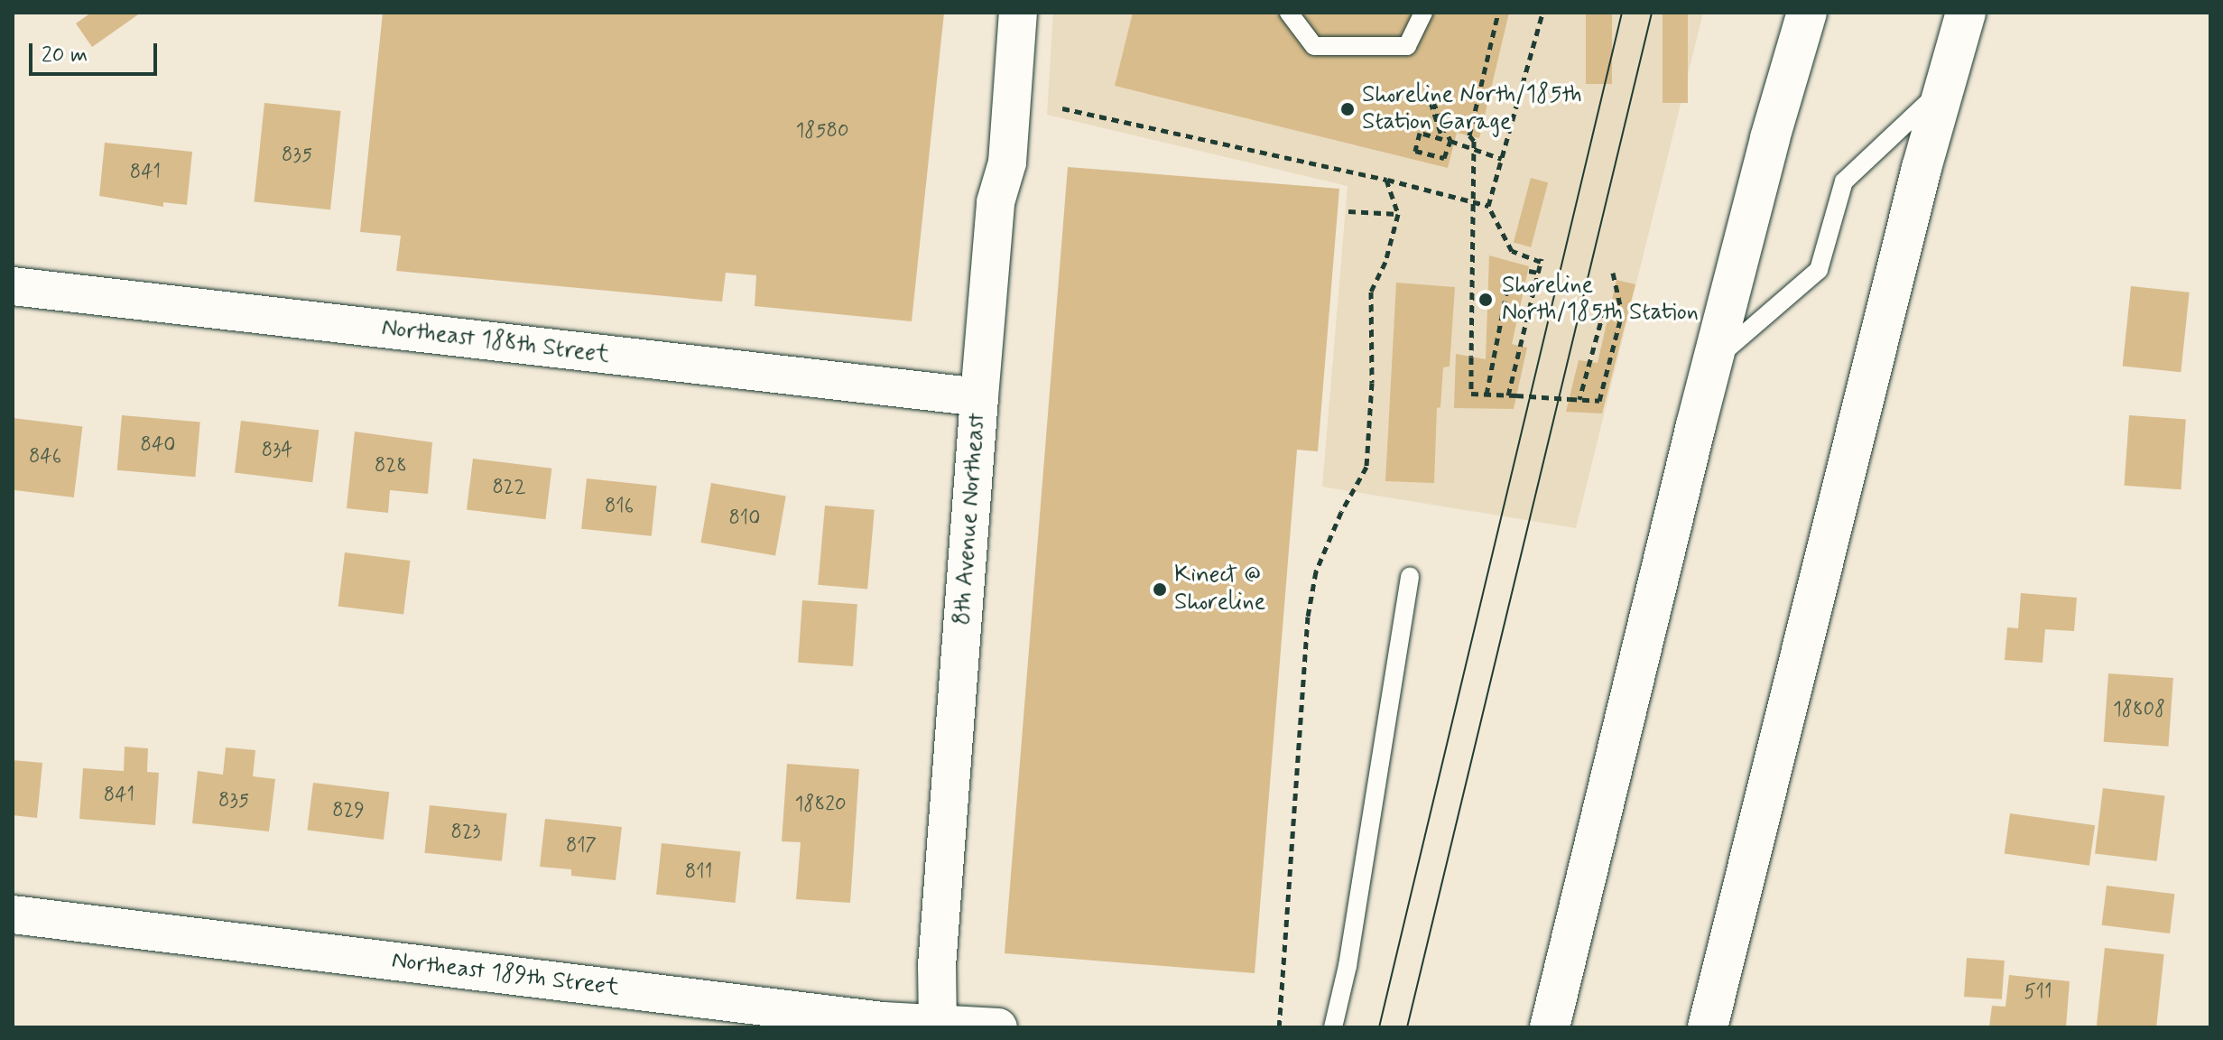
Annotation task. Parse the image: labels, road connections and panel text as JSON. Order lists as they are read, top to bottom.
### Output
{
  "streets": {
    "street": ["Northeast 188th Street", "8th Avenue Northeast", "Northeast 189th Street"]
  },
  "crossings": [
    ["Northeast 188th Street", "8th Avenue Northeast"],
    ["8th Avenue Northeast", "Northeast 189th Street"]
  ],
  "places": ["Shoreline North/185th Station Garage", "Shoreline North/185th Station", "Kinect @ Shoreline"],
  "house_numbers": [
    "18580",
    "835",
    "841",
    "840",
    "834",
    "846",
    "828",
    "822",
    "816",
    "810",
    "18808",
    "841",
    "835",
    "18820",
    "829",
    "823",
    "817",
    "811",
    "511"
  ],
  "scale_bar": "20 m"
}
